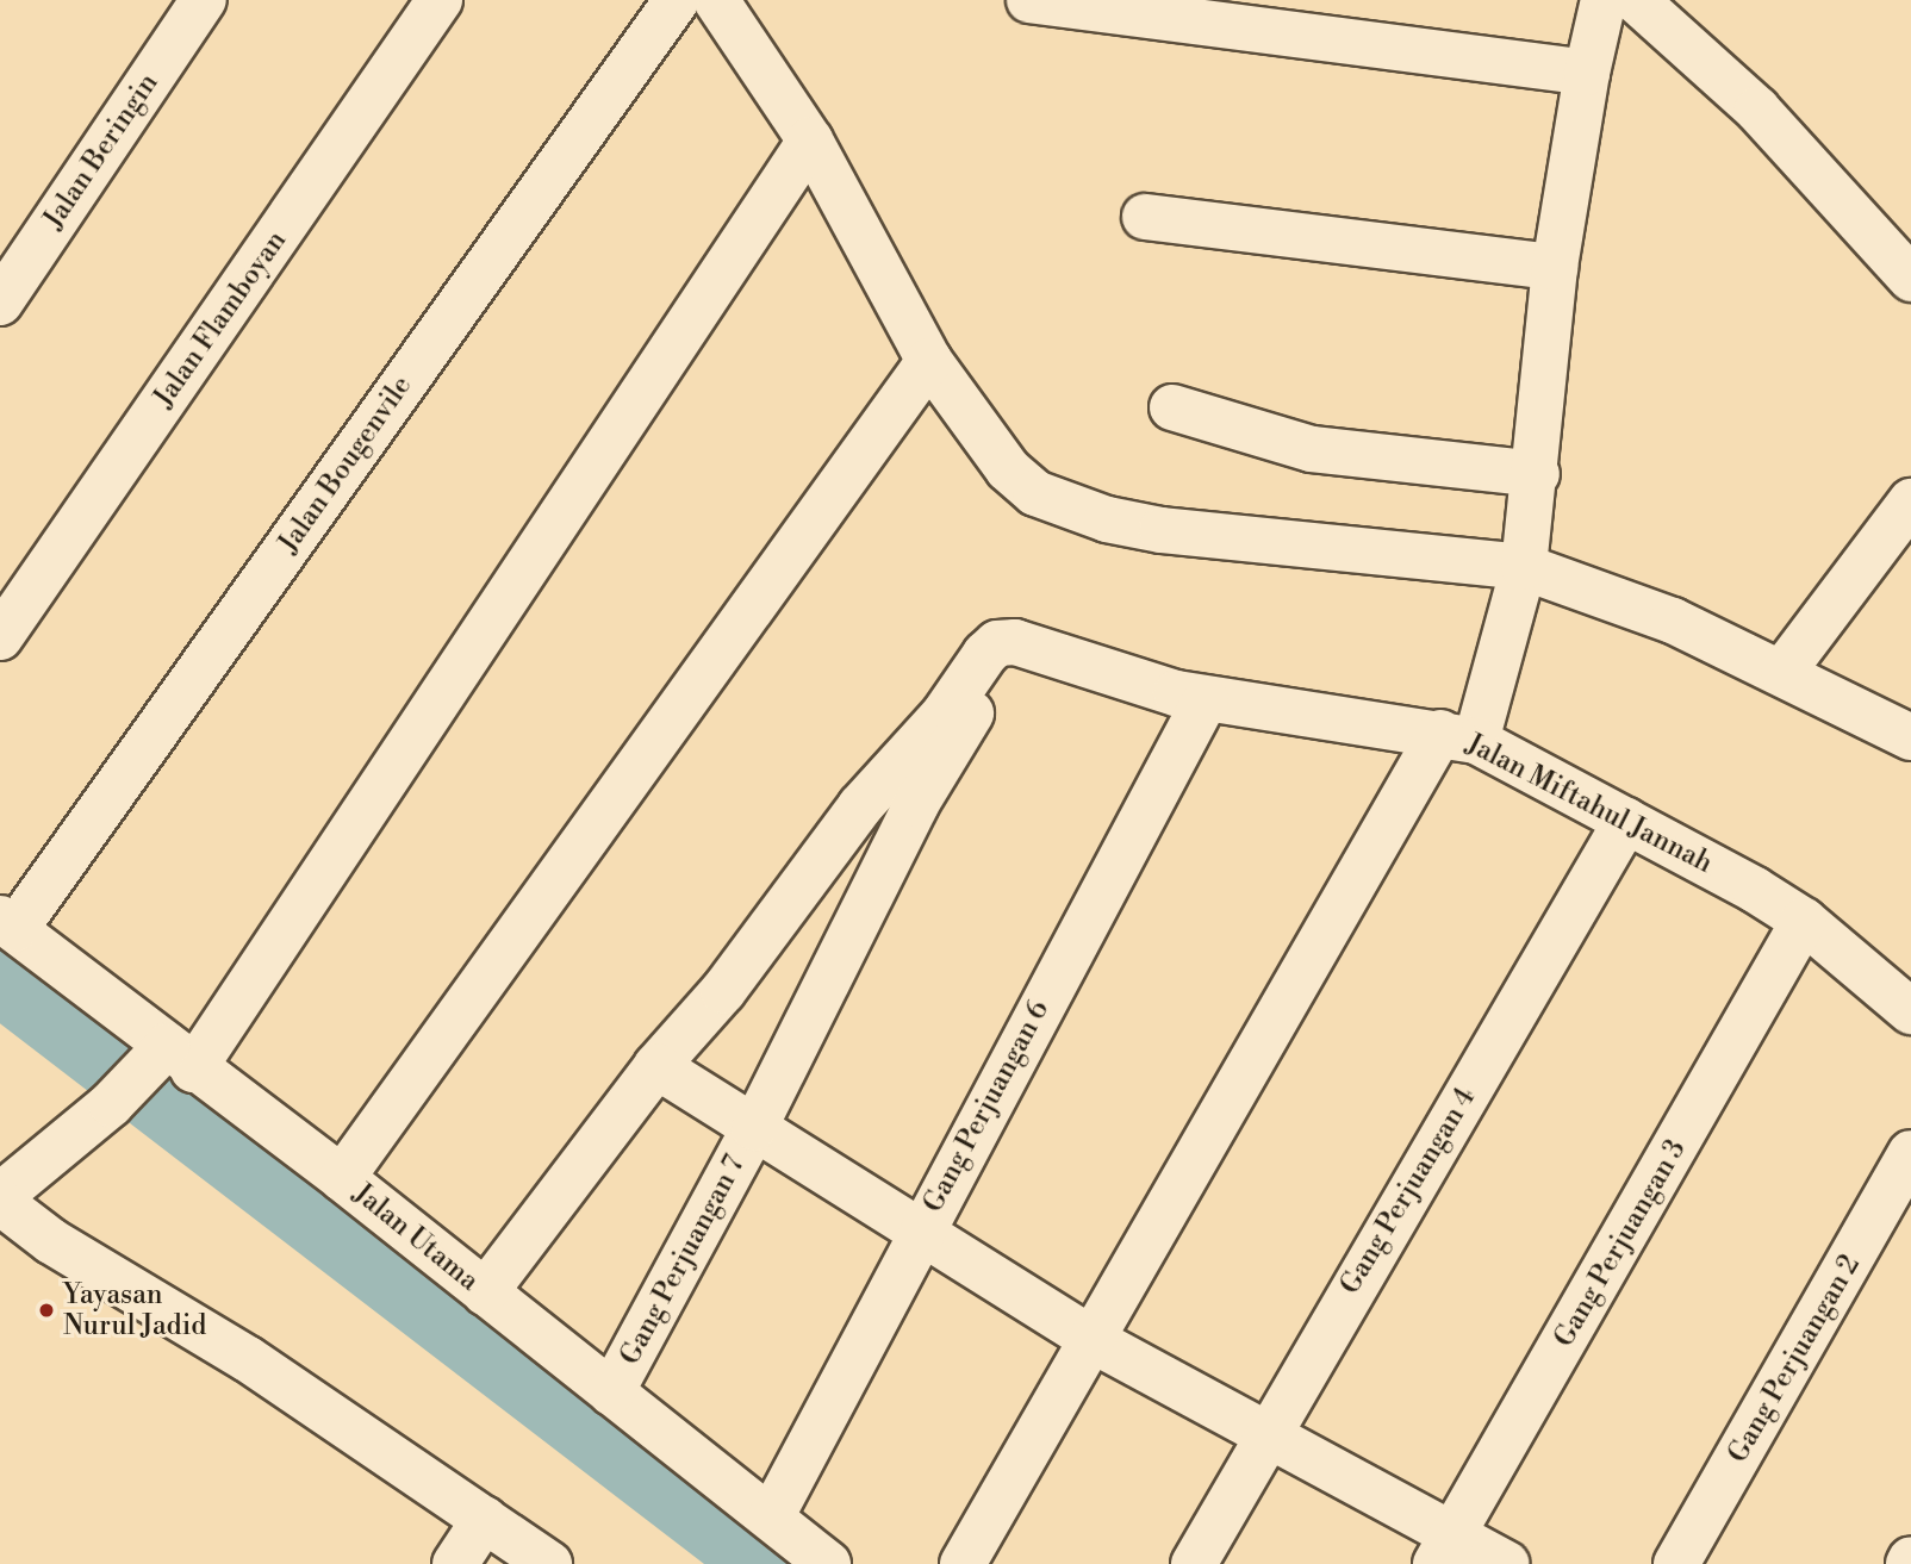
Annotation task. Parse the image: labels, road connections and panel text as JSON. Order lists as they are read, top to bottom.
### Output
{
  "streets": {
    "street": [
      "Jalan Beringin",
      "Jalan Flamboyan",
      "Jalan Bougenvile",
      "Jalan Miftahul Jannah",
      "Gang Perjuangan 6",
      "Gang Perjuangan 4",
      "Jalan Utama",
      "Gang Perjuangan 3",
      "Gang Perjuangan 7",
      "Gang Perjuangan 2"
    ]
  },
  "crossings": [
    ["Jalan Bougenvile", "Jalan Utama"],
    ["Jalan Miftahul Jannah", "Gang Perjuangan 6"],
    ["Jalan Miftahul Jannah", "Gang Perjuangan 4"],
    ["Jalan Miftahul Jannah", "Gang Perjuangan 3"],
    ["Jalan Miftahul Jannah", "Gang Perjuangan 7"],
    ["Gang Perjuangan 6", "Jalan Utama"],
    ["Jalan Utama", "Gang Perjuangan 7"]
  ],
  "places": ["Yayasan Nurul Jadid"]
}
